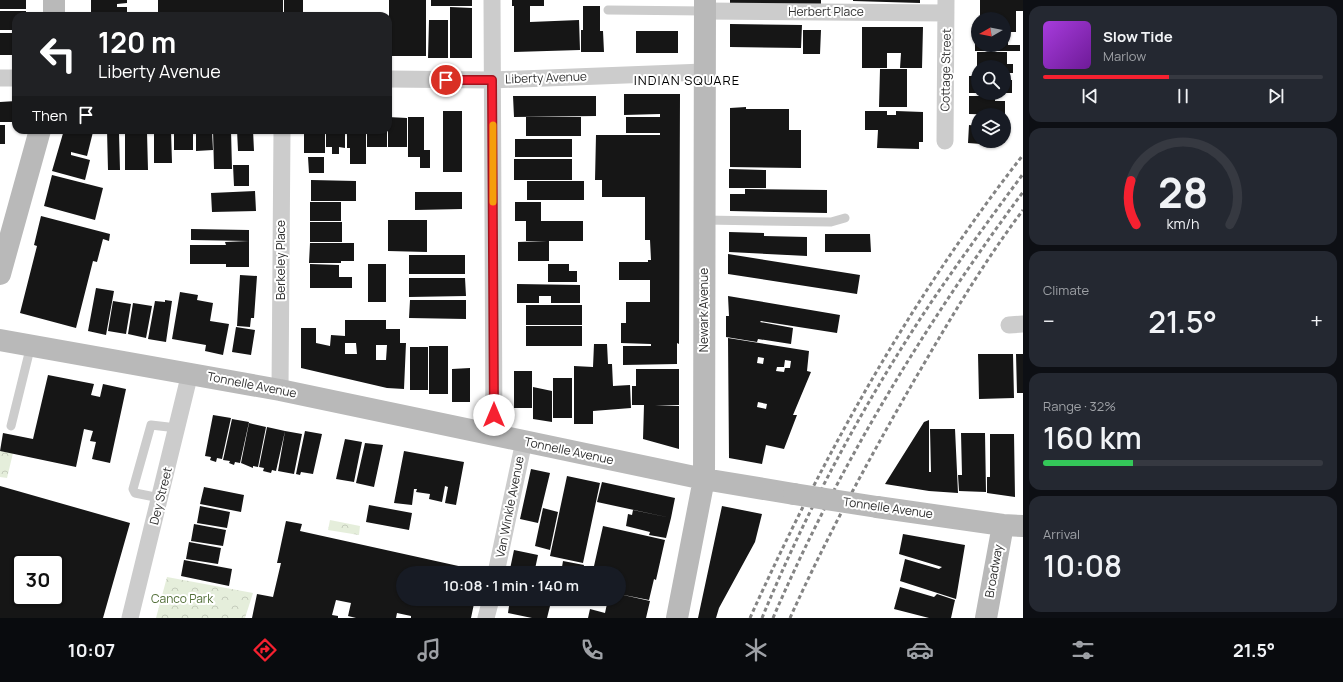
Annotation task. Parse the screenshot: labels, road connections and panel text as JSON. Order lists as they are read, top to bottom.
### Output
{
  "streets": {
    "street": [
      "Herbert Place",
      "Cottage Street",
      "Liberty Avenue",
      "Berkeley Place",
      "Newark Avenue",
      "Tonnelle Avenue",
      "Dey Street",
      "Van Winkle Avenue",
      "Broadway"
    ]
  },
  "crossings": [
    ["Herbert Place", "Cottage Street"],
    ["Herbert Place", "Newark Avenue"],
    ["Liberty Avenue", "Newark Avenue"],
    ["Berkeley Place", "Tonnelle Avenue"],
    ["Newark Avenue", "Tonnelle Avenue"],
    ["Tonnelle Avenue", "Dey Street"],
    ["Tonnelle Avenue", "Van Winkle Avenue"],
    ["Tonnelle Avenue", "Broadway"]
  ],
  "districts": ["INDIAN SQUARE"],
  "parks": ["Canco Park"],
  "north": "left",
  "page": {
    "turn": ["120 m", "Liberty Avenue"],
    "song": ["Slow Tide", "Marlow"],
    "then": "Then",
    "tile": [
      "Climate",
      ["Range · 32%", "160 km"],
      ["Arrival", "10:08"]
    ],
    "heat": ["−", "21.5°", "+"],
    "limit": "30",
    "trip": "10:08 · 1 min · 140 m",
    "tabs": ["10:07", "21.5°"],
    "gauge": ["28", "km/h"]
  }
}
